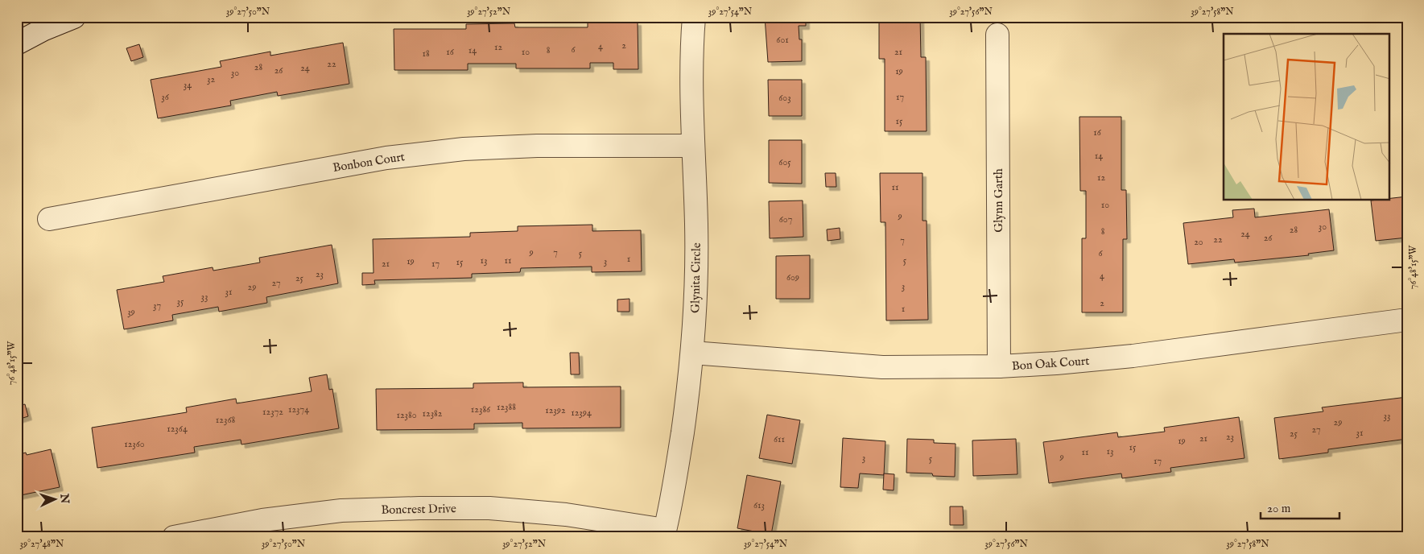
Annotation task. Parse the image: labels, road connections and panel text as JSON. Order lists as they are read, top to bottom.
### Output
{
  "streets": {
    "street": [
      "Bonbon Court",
      "Glynn Garth",
      "Glynita Circle",
      "Bon Oak Court",
      "Boncrest Drive"
    ]
  },
  "crossings": [
    ["Bonbon Court", "Glynita Circle"],
    ["Glynn Garth", "Bon Oak Court"],
    ["Glynita Circle", "Bon Oak Court"],
    ["Glynita Circle", "Boncrest Drive"]
  ],
  "house_numbers": [
    "601",
    "2",
    "4",
    "12",
    "6",
    "14",
    "8",
    "16",
    "10",
    "21",
    "18",
    "22",
    "28",
    "24",
    "26",
    "19",
    "30",
    "32",
    "34",
    "36",
    "17",
    "603",
    "15",
    "16",
    "14",
    "605",
    "12",
    "11",
    "10",
    "9",
    "607",
    "30",
    "28",
    "8",
    "24",
    "26",
    "22",
    "7",
    "20",
    "9",
    "7",
    "5",
    "6",
    "1",
    "13",
    "11",
    "5",
    "19",
    "3",
    "15",
    "21",
    "17",
    "23",
    "4",
    "609",
    "25",
    "27",
    "3",
    "29",
    "31",
    "33",
    "35",
    "2",
    "37",
    "1",
    "39",
    "12388",
    "12374",
    "12386",
    "12392",
    "12372",
    "12394",
    "12382",
    "12380",
    "33",
    "12368",
    "29",
    "12364",
    "27",
    "31",
    "25",
    "23",
    "21",
    "611",
    "19",
    "12360",
    "15",
    "13",
    "11",
    "9",
    "3",
    "5",
    "17",
    "613"
  ],
  "scale_bar": "20 m",
  "north": "right",
  "coordinates": [
    "39°27'50\"N",
    "39°27'52\"N",
    "39°27'54\"N",
    "39°27'56\"N",
    "39°27'58\"N",
    "76°48'15\"W",
    "39°27'48\"N"
  ]
}
